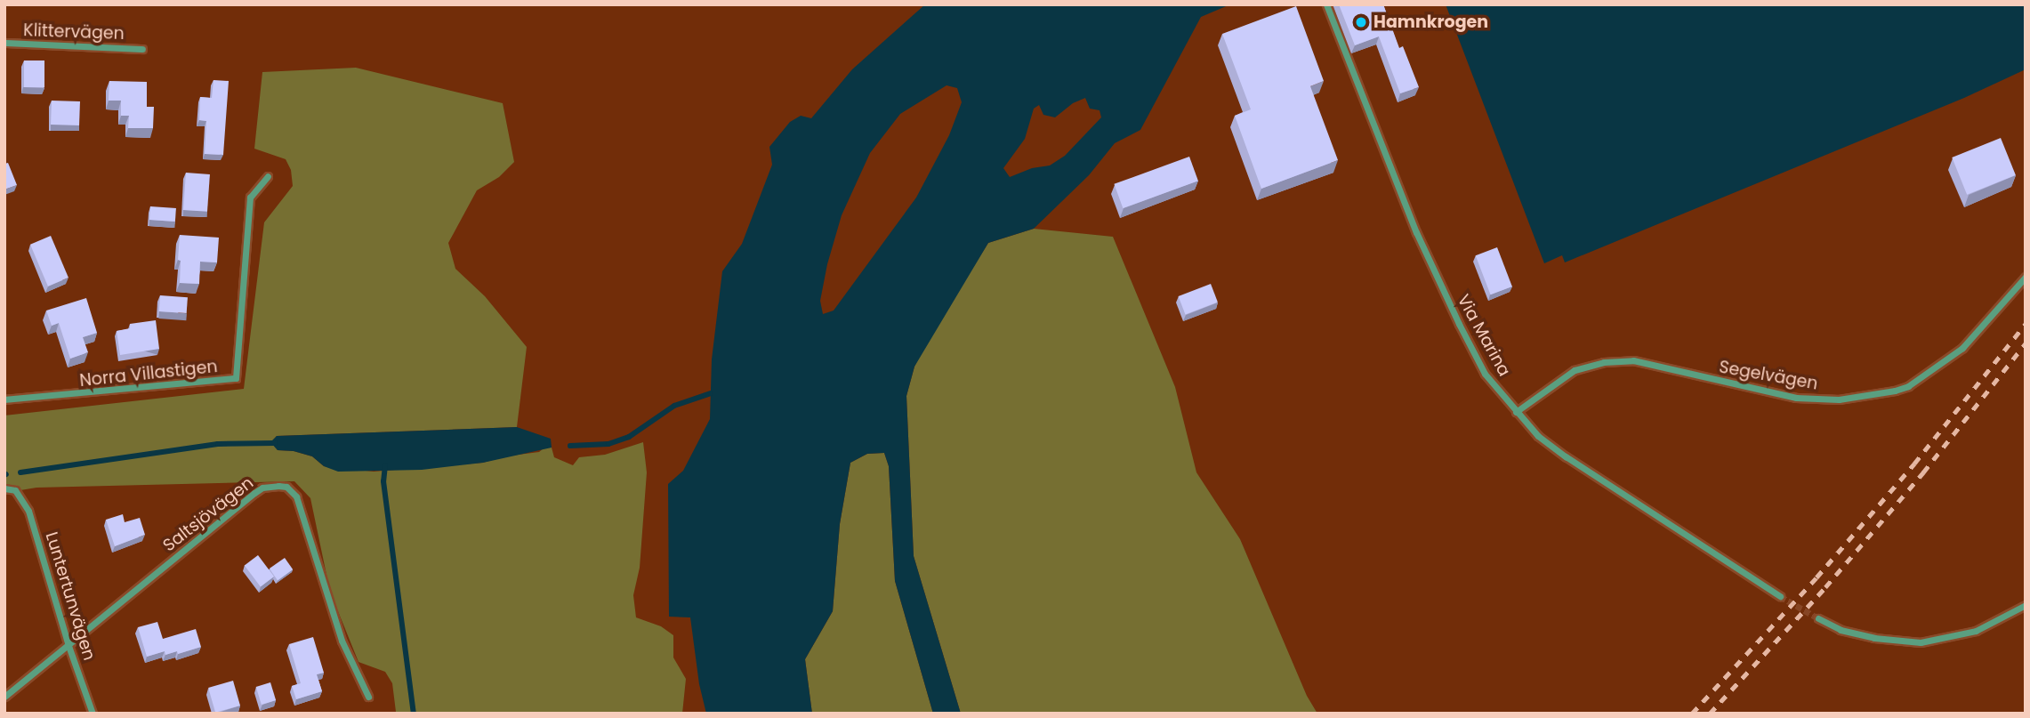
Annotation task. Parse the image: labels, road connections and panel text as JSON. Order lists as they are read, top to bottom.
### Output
{
  "streets": {
    "street": [
      "Klittervägen",
      "Via Marina",
      "Norra Villastigen",
      "Segelvägen",
      "Saltsjövägen",
      "Luntertunvägen"
    ]
  },
  "crossings": [
    ["Via Marina", "Segelvägen"],
    ["Saltsjövägen", "Luntertunvägen"]
  ],
  "places": ["Hamnkrogen"]
}
